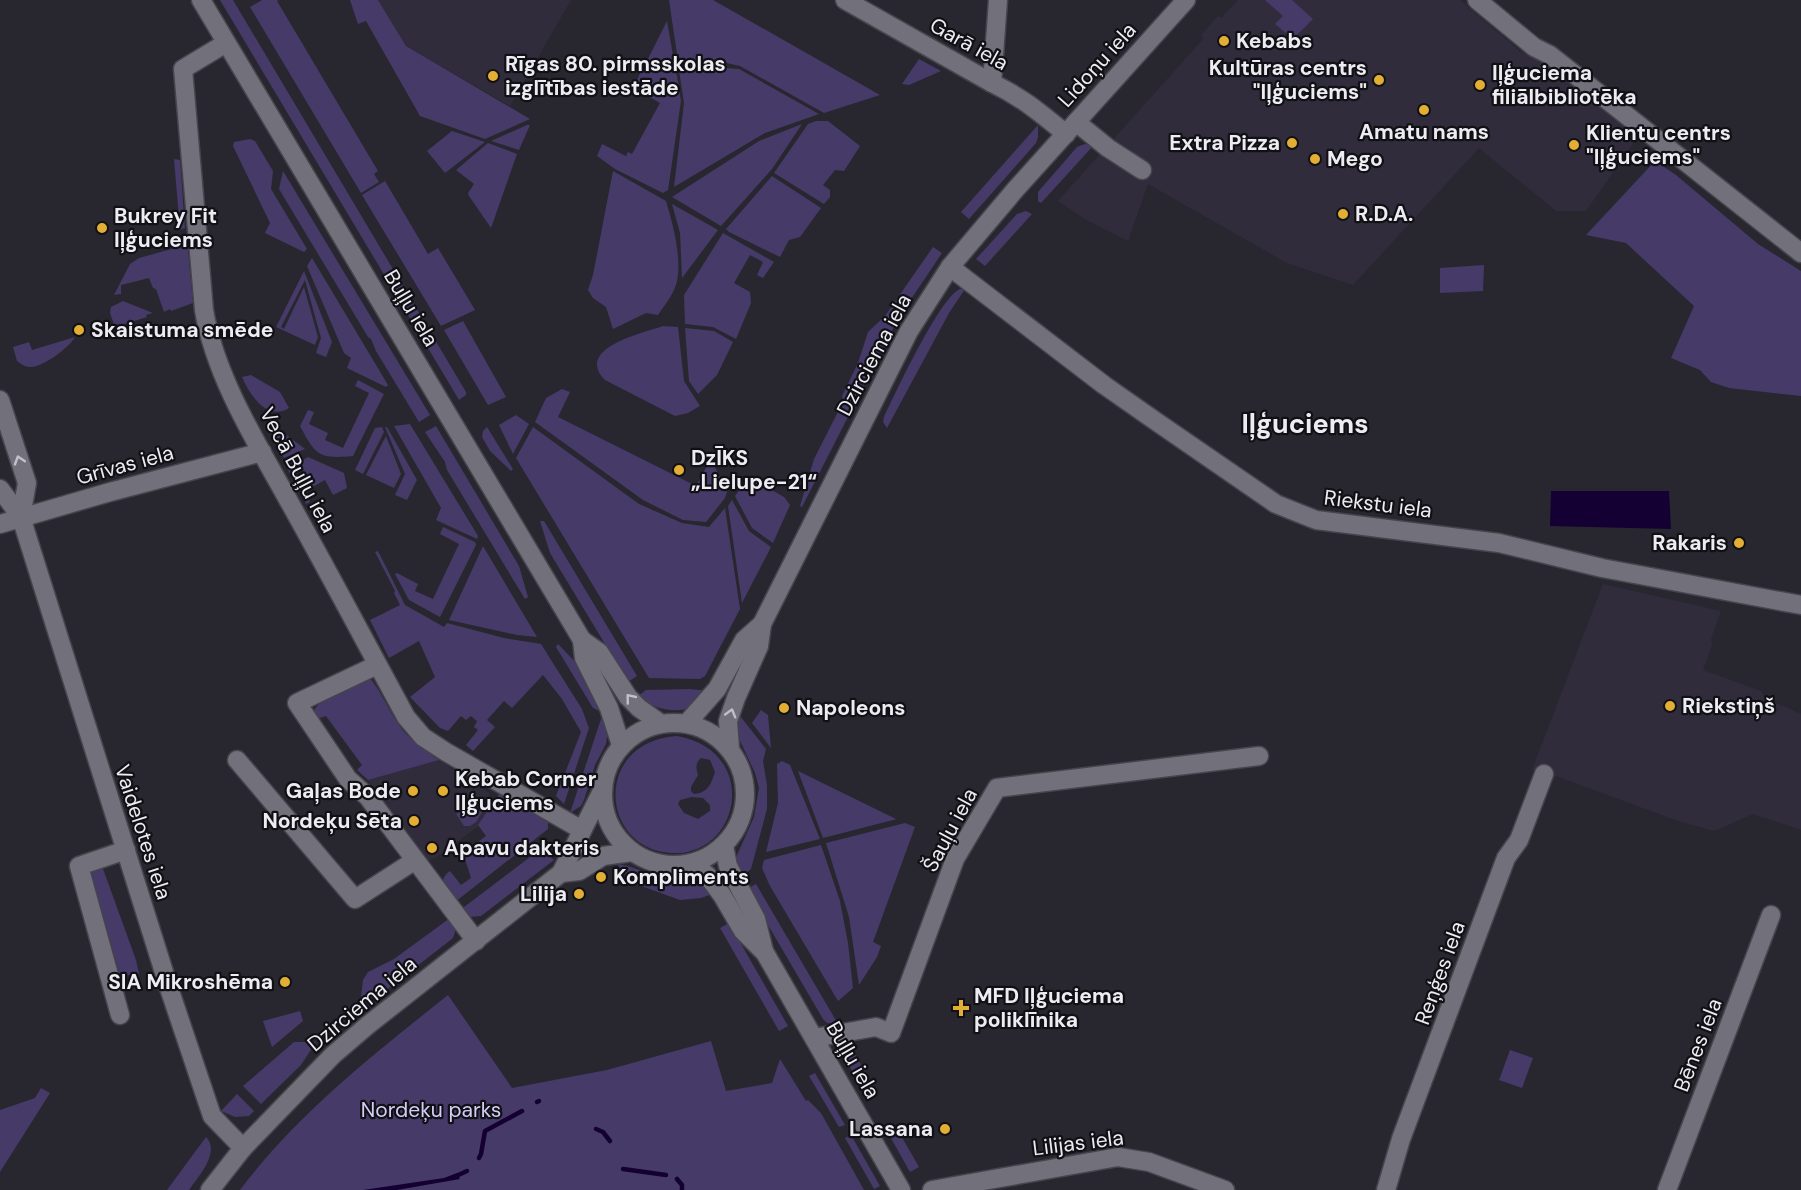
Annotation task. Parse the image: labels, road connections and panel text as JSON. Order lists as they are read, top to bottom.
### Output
{
  "streets": {
    "street": [
      "Garā iela",
      "Lidoņu iela",
      "Buļļu iela",
      "Dzirciema iela",
      "Grīvas iela",
      "Vecā Buļļu iela",
      "Riekstu iela",
      "Šauļu iela",
      "Vaidelotes iela",
      "Reņģes iela",
      "Bēnes iela",
      "Lilijas iela"
    ]
  },
  "crossings": [
    ["Garā iela", "Lidoņu iela"],
    ["Garā iela", "Dzirciema iela"],
    ["Lidoņu iela", "Dzirciema iela"],
    ["Buļļu iela", "Dzirciema iela"],
    ["Buļļu iela", "Vecā Buļļu iela"],
    ["Buļļu iela", "Šauļu iela"],
    ["Dzirciema iela", "Vecā Buļļu iela"],
    ["Dzirciema iela", "Riekstu iela"],
    ["Dzirciema iela", "Vaidelotes iela"],
    ["Grīvas iela", "Vecā Buļļu iela"],
    ["Grīvas iela", "Vaidelotes iela"]
  ],
  "districts": ["Iļģuciems"],
  "parks": ["Nordeķu parks"],
  "places": {
    "other": [
      "Kebabs",
      "Rīgas 80. pirmsskolas izglītības iestāde",
      "Kultūras centrs \"Iļģuciems\"",
      "Iļģuciema filiālbibliotēka",
      "Amatu nams",
      "Extra Pizza",
      "Klientu centrs \"Iļģuciems\"",
      "Mego",
      "R.D.A.",
      "Bukrey Fit Iļģuciems",
      "Skaistuma smēde",
      "DzĪKS „Lielupe-21“",
      "Rakaris",
      "Riekstiņš",
      "Napoleons",
      "Gaļas Bode",
      "Kebab Corner Iļģuciems",
      "Nordeķu Sēta",
      "Apavu dakteris",
      "Kompliments",
      "Lilija",
      "SIA Mikroshēma",
      "Lassana"
    ],
    "health": ["MFD Iļģuciema poliklīnika"]
  }
}
